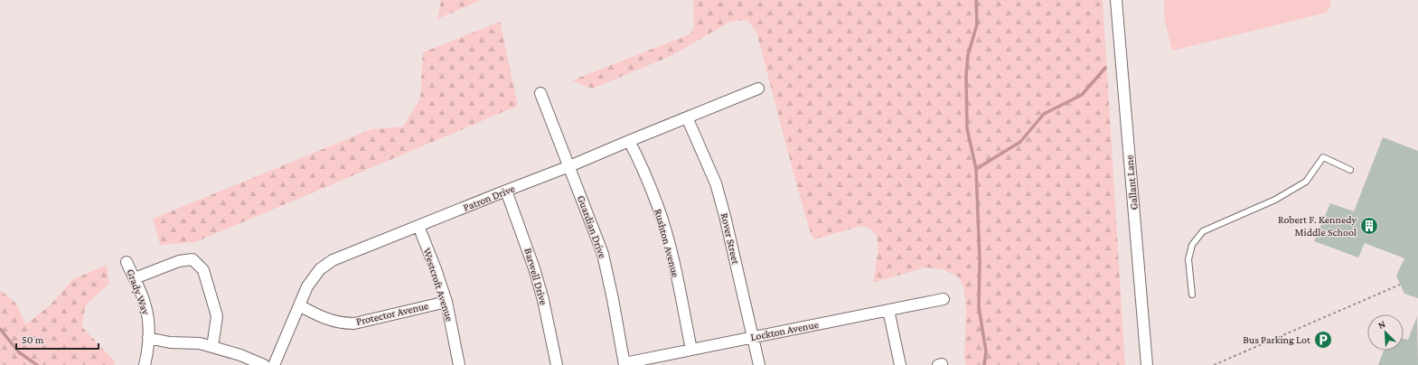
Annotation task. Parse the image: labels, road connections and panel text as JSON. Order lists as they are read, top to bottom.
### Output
{
  "streets": {
    "street": [
      "Gallant Lane",
      "Patron Drive",
      "Guardian Drive",
      "Rover Street",
      "Rushton Avenue",
      "Barwell Drive",
      "Westcroft Avenue",
      "Grady Way",
      "Protector Avenue",
      "Lockton Avenue"
    ]
  },
  "crossings": [
    ["Patron Drive", "Guardian Drive"],
    ["Patron Drive", "Rover Street"],
    ["Patron Drive", "Rushton Avenue"],
    ["Patron Drive", "Barwell Drive"],
    ["Patron Drive", "Westcroft Avenue"],
    ["Patron Drive", "Protector Avenue"],
    ["Guardian Drive", "Lockton Avenue"],
    ["Rover Street", "Lockton Avenue"],
    ["Rushton Avenue", "Lockton Avenue"],
    ["Westcroft Avenue", "Protector Avenue"]
  ],
  "places": {
    "building": ["Robert F. Kennedy Middle School"],
    "parking": ["Bus Parking Lot"]
  },
  "scale_bar": "50 m",
  "north": "top left"
}
